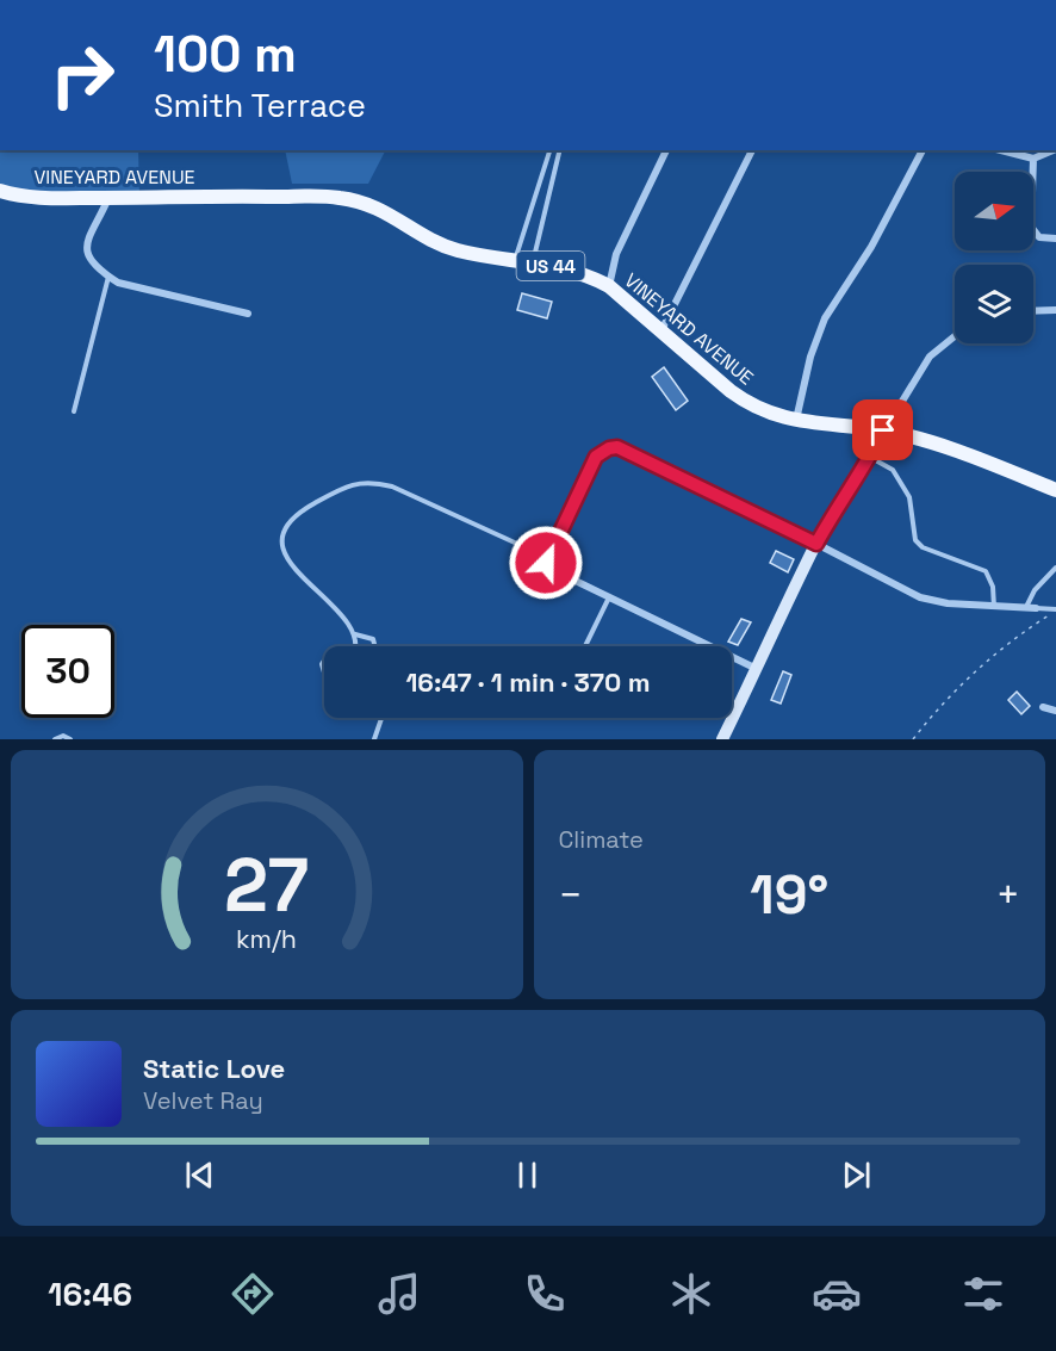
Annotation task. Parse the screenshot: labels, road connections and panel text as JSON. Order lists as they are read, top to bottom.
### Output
{
  "streets": {
    "main road": ["VINEYARD AVENUE", "US 44"]
  },
  "north": "right",
  "page": {
    "turn": ["100 m", "Smith Terrace"],
    "limit": "30",
    "trip": "16:47 · 1 min · 370 m",
    "tile": "Climate",
    "heat": ["−", "19°", "+"],
    "song": ["Static Love", "Velvet Ray"],
    "tabs": "16:46",
    "gauge": ["27", "km/h"]
  }
}
